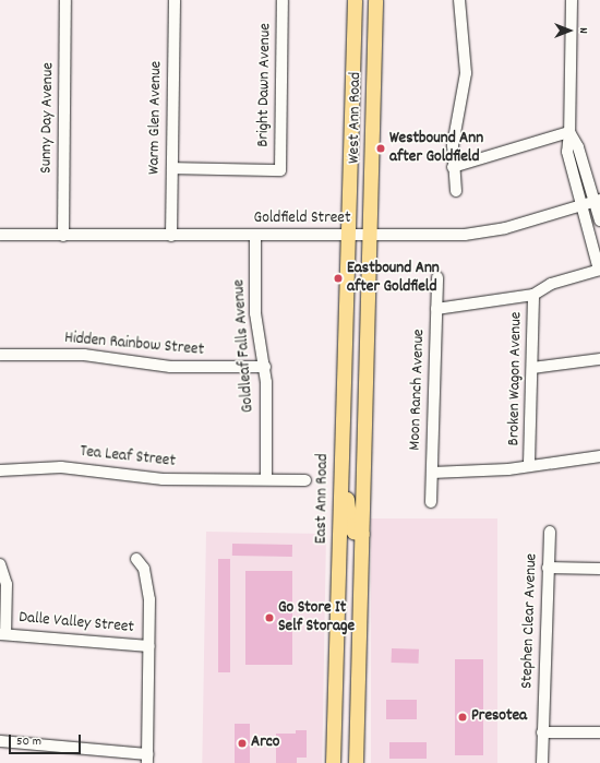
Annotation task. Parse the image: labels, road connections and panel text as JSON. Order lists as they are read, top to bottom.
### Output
{
  "streets": {
    "main road": ["West Ann Road", "East Ann Road"],
    "street": [
      "Bright Dawn Avenue",
      "Sunny Day Avenue",
      "Warm Glen Avenue",
      "Goldfield Street",
      "Hidden Rainbow Street",
      "Goldleaf Falls Avenue",
      "Broken Wagon Avenue",
      "Moon Ranch Avenue",
      "Tea Leaf Street",
      "Stephen Clear Avenue",
      "Dalle Valley Street"
    ]
  },
  "crossings": [
    ["Bright Dawn Avenue", "Warm Glen Avenue"],
    ["Sunny Day Avenue", "Goldfield Street"],
    ["Warm Glen Avenue", "Goldfield Street"],
    ["West Ann Road", "Goldfield Street"],
    ["West Ann Road", "East Ann Road"],
    ["Goldfield Street", "Goldleaf Falls Avenue"],
    ["Goldfield Street", "East Ann Road"],
    ["Hidden Rainbow Street", "Goldleaf Falls Avenue"],
    ["Goldleaf Falls Avenue", "Tea Leaf Street"]
  ],
  "places": [
    "Westbound Ann after Goldfield",
    "Eastbound Ann after Goldfield",
    "Go Store It Self Storage",
    "Presotea",
    "Arco"
  ],
  "scale_bar": "50 m",
  "north": "right"
}
